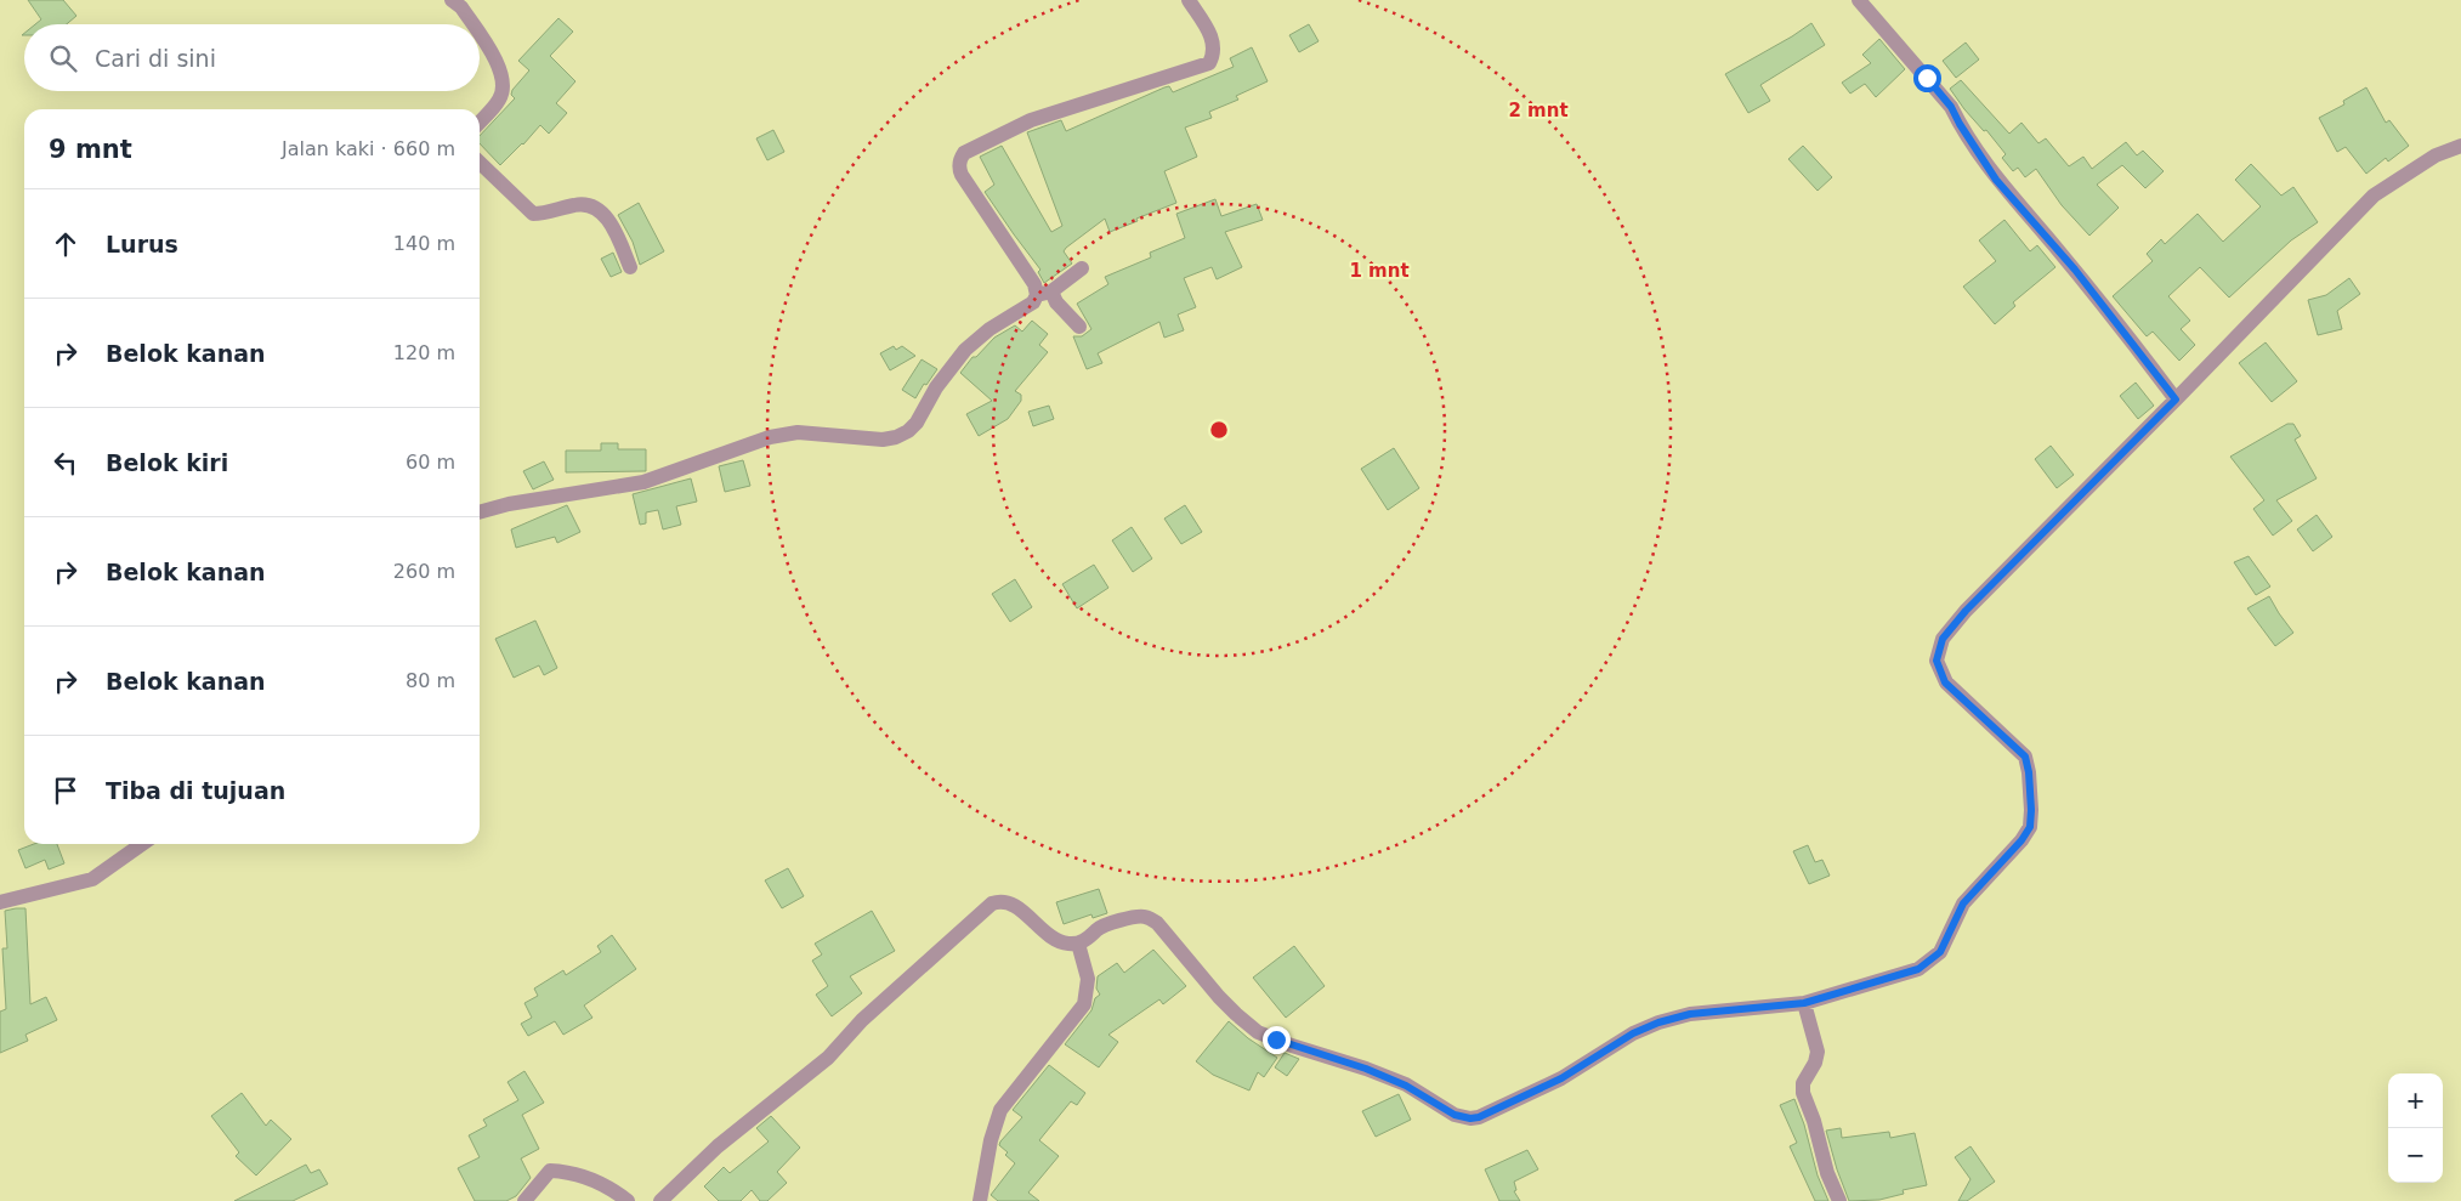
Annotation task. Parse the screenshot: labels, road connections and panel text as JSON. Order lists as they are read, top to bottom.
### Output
{
  "page": {
    "search": "Cari di sini",
    "heading": ["9 mnt", "Jalan kaki · 660 m"],
    "list": [
      ["Lurus", "140 m"],
      ["Belok kanan", "120 m"],
      ["Belok kiri", "60 m"],
      ["Belok kanan", "260 m"],
      ["Belok kanan", "80 m"],
      "Tiba di tujuan"
    ],
    "map_buttons": ["+", "−"]
  },
  "rings": ["2 mnt", "1 mnt"]
}
